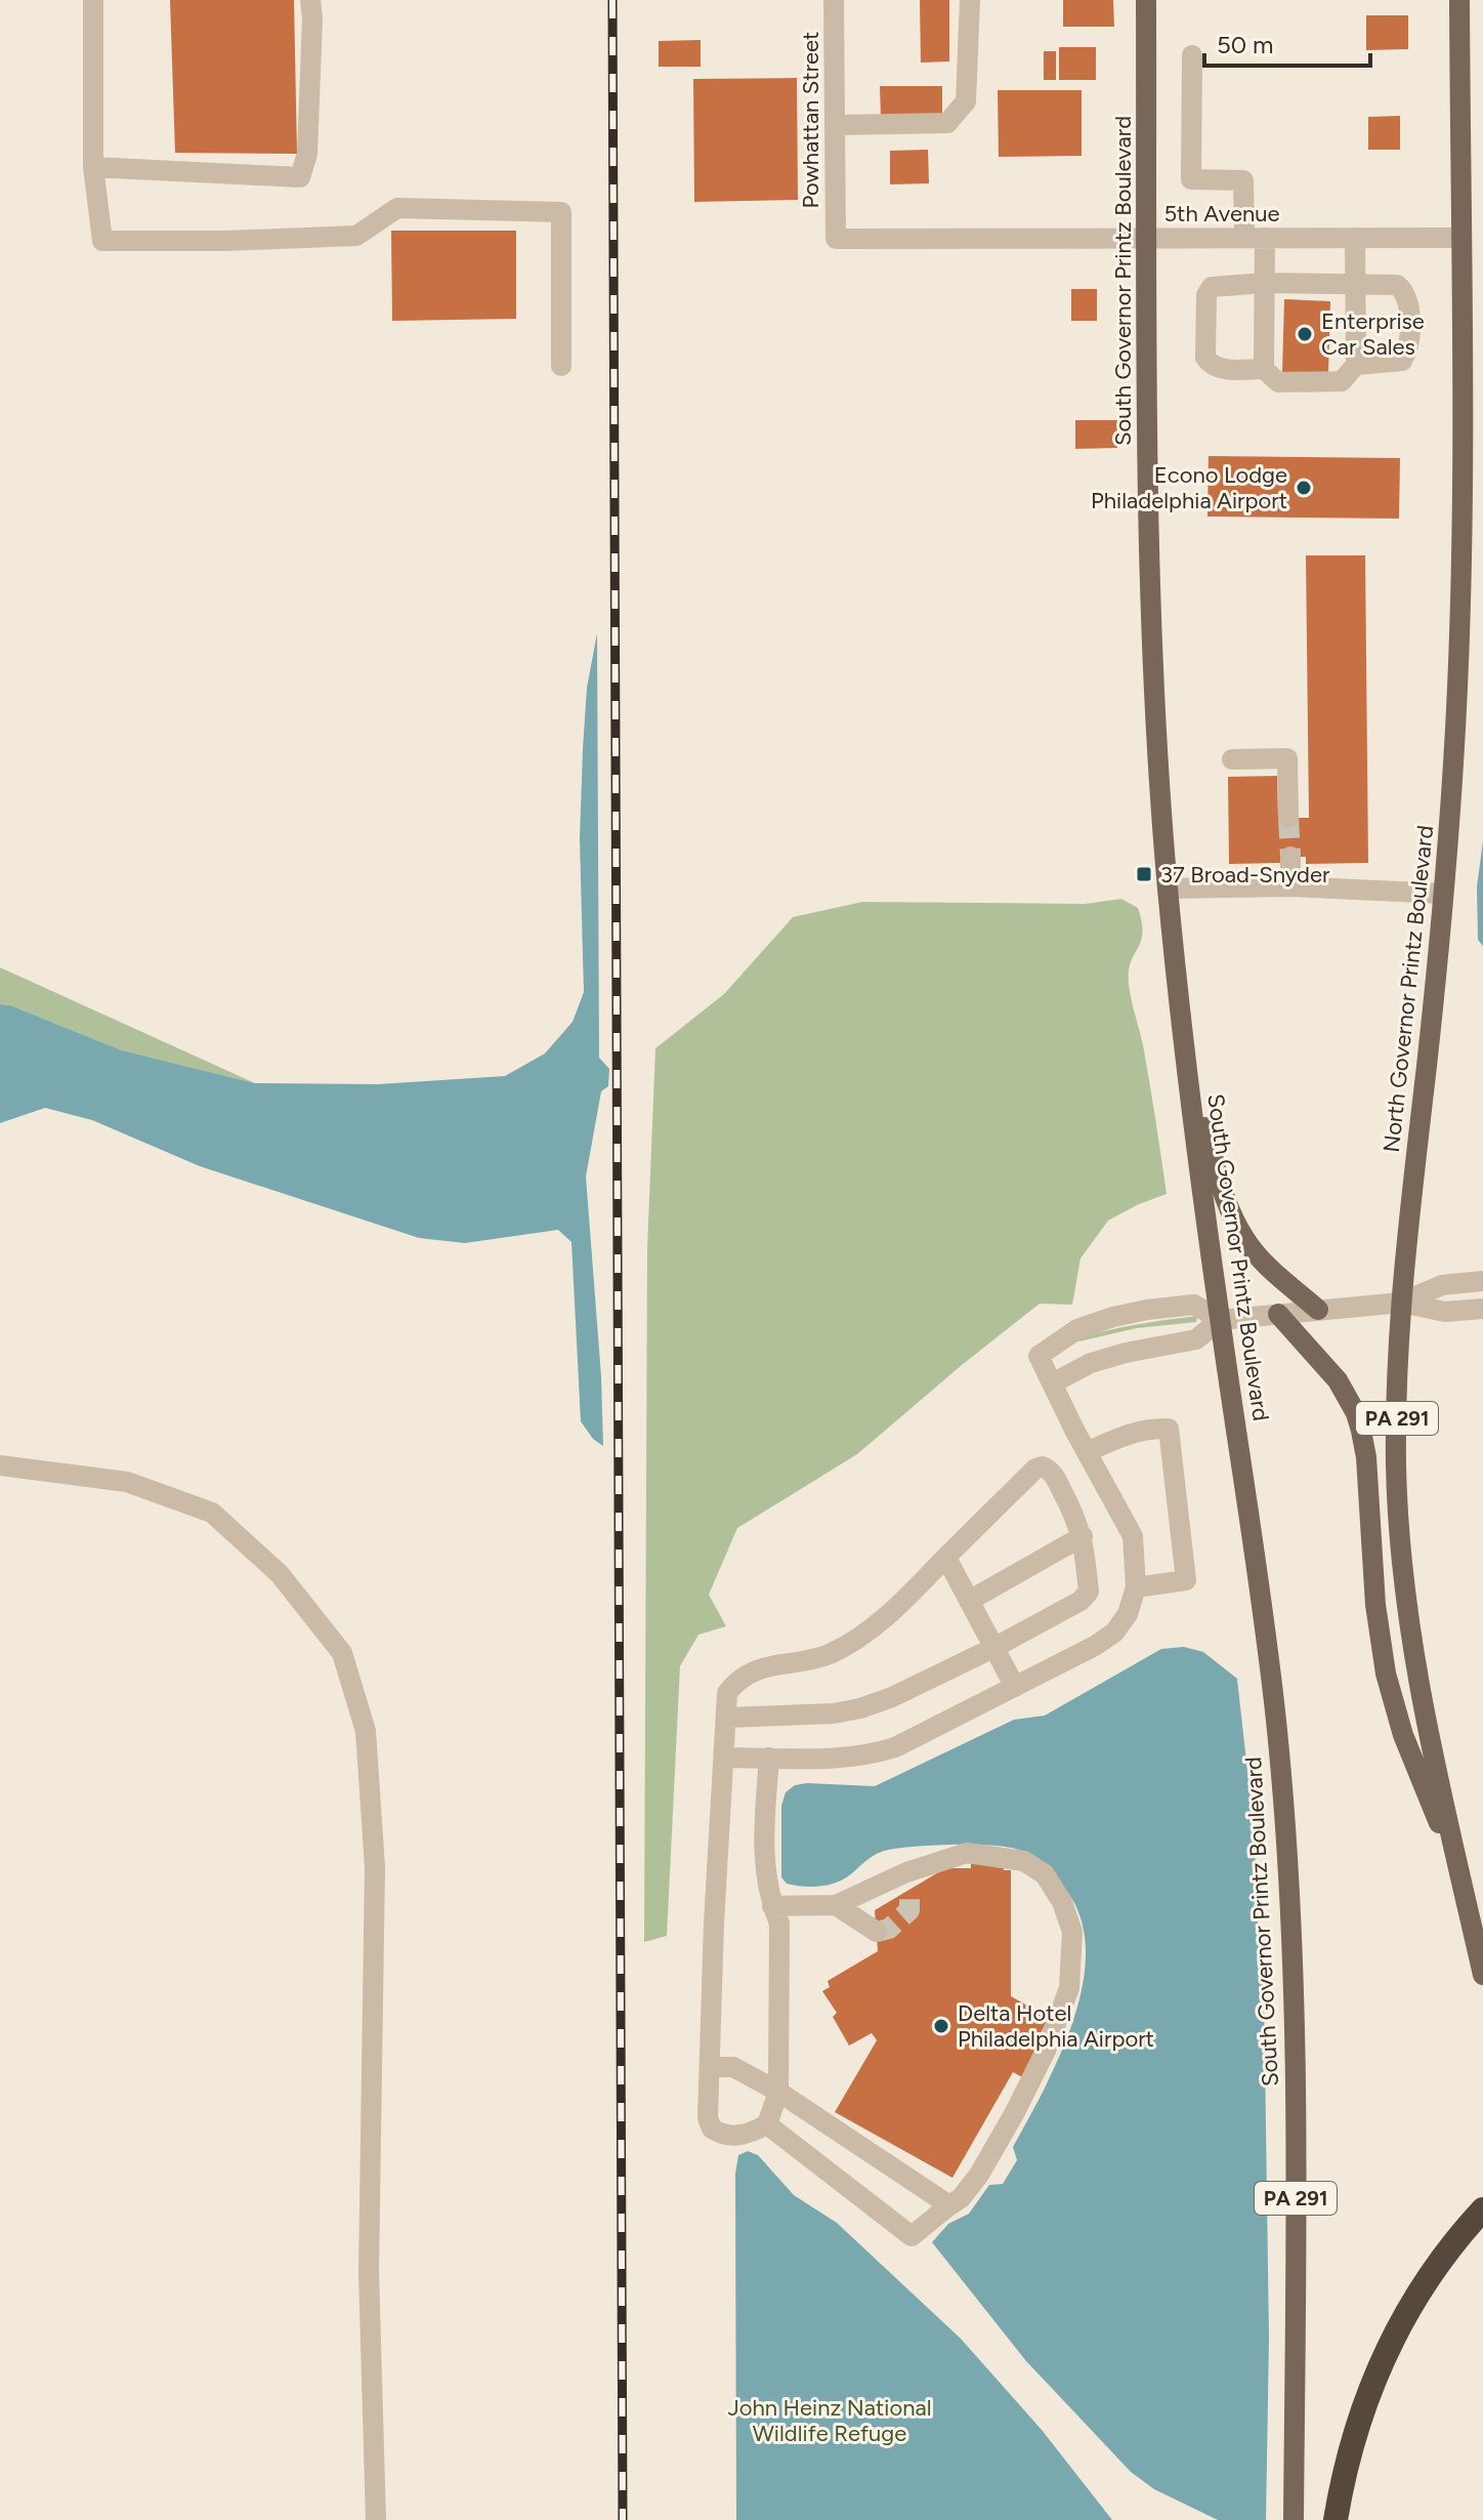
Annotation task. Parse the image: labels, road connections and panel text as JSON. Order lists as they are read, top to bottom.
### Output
{
  "streets": {
    "main road": ["South Governor Printz Boulevard", "North Governor Printz Boulevard", "PA 291"],
    "street": ["Powhattan Street", "5th Avenue"]
  },
  "crossings": [
    ["Powhattan Street", "5th Avenue"],
    ["5th Avenue", "South Governor Printz Boulevard"],
    ["5th Avenue", "North Governor Printz Boulevard"]
  ],
  "parks": ["John Heinz National Wildlife Refuge"],
  "places": {
    "other": ["Enterprise Car Sales", "Econo Lodge Philadelphia Airport", "Delta Hotel Philadelphia Airport"],
    "transit": ["37 Broad-Snyder"]
  },
  "scale_bar": "50 m"
}
